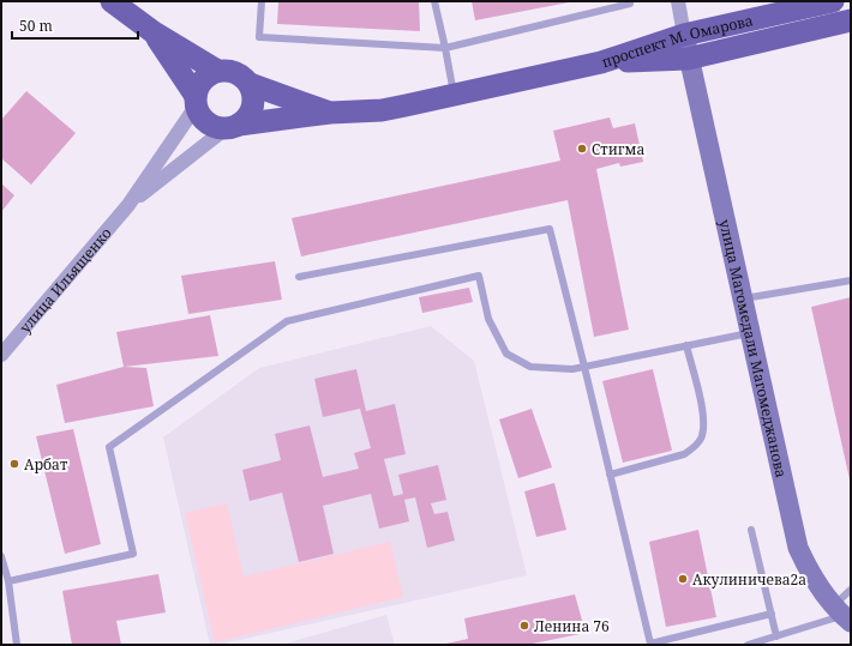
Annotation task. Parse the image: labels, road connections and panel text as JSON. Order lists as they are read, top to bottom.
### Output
{
  "streets": {
    "main road": ["проспект М. Омарова", "улица Магомедали Магомеджанова"],
    "street": ["улица Ильященко"]
  },
  "crossings": [
    ["проспект М. Омарова", "улица Магомедали Магомеджанова"]
  ],
  "places": [
    "Стигма",
    "Арбат",
    "Акулиничева2а",
    "Ленина 76"
  ],
  "scale_bar": "50 m"
}
